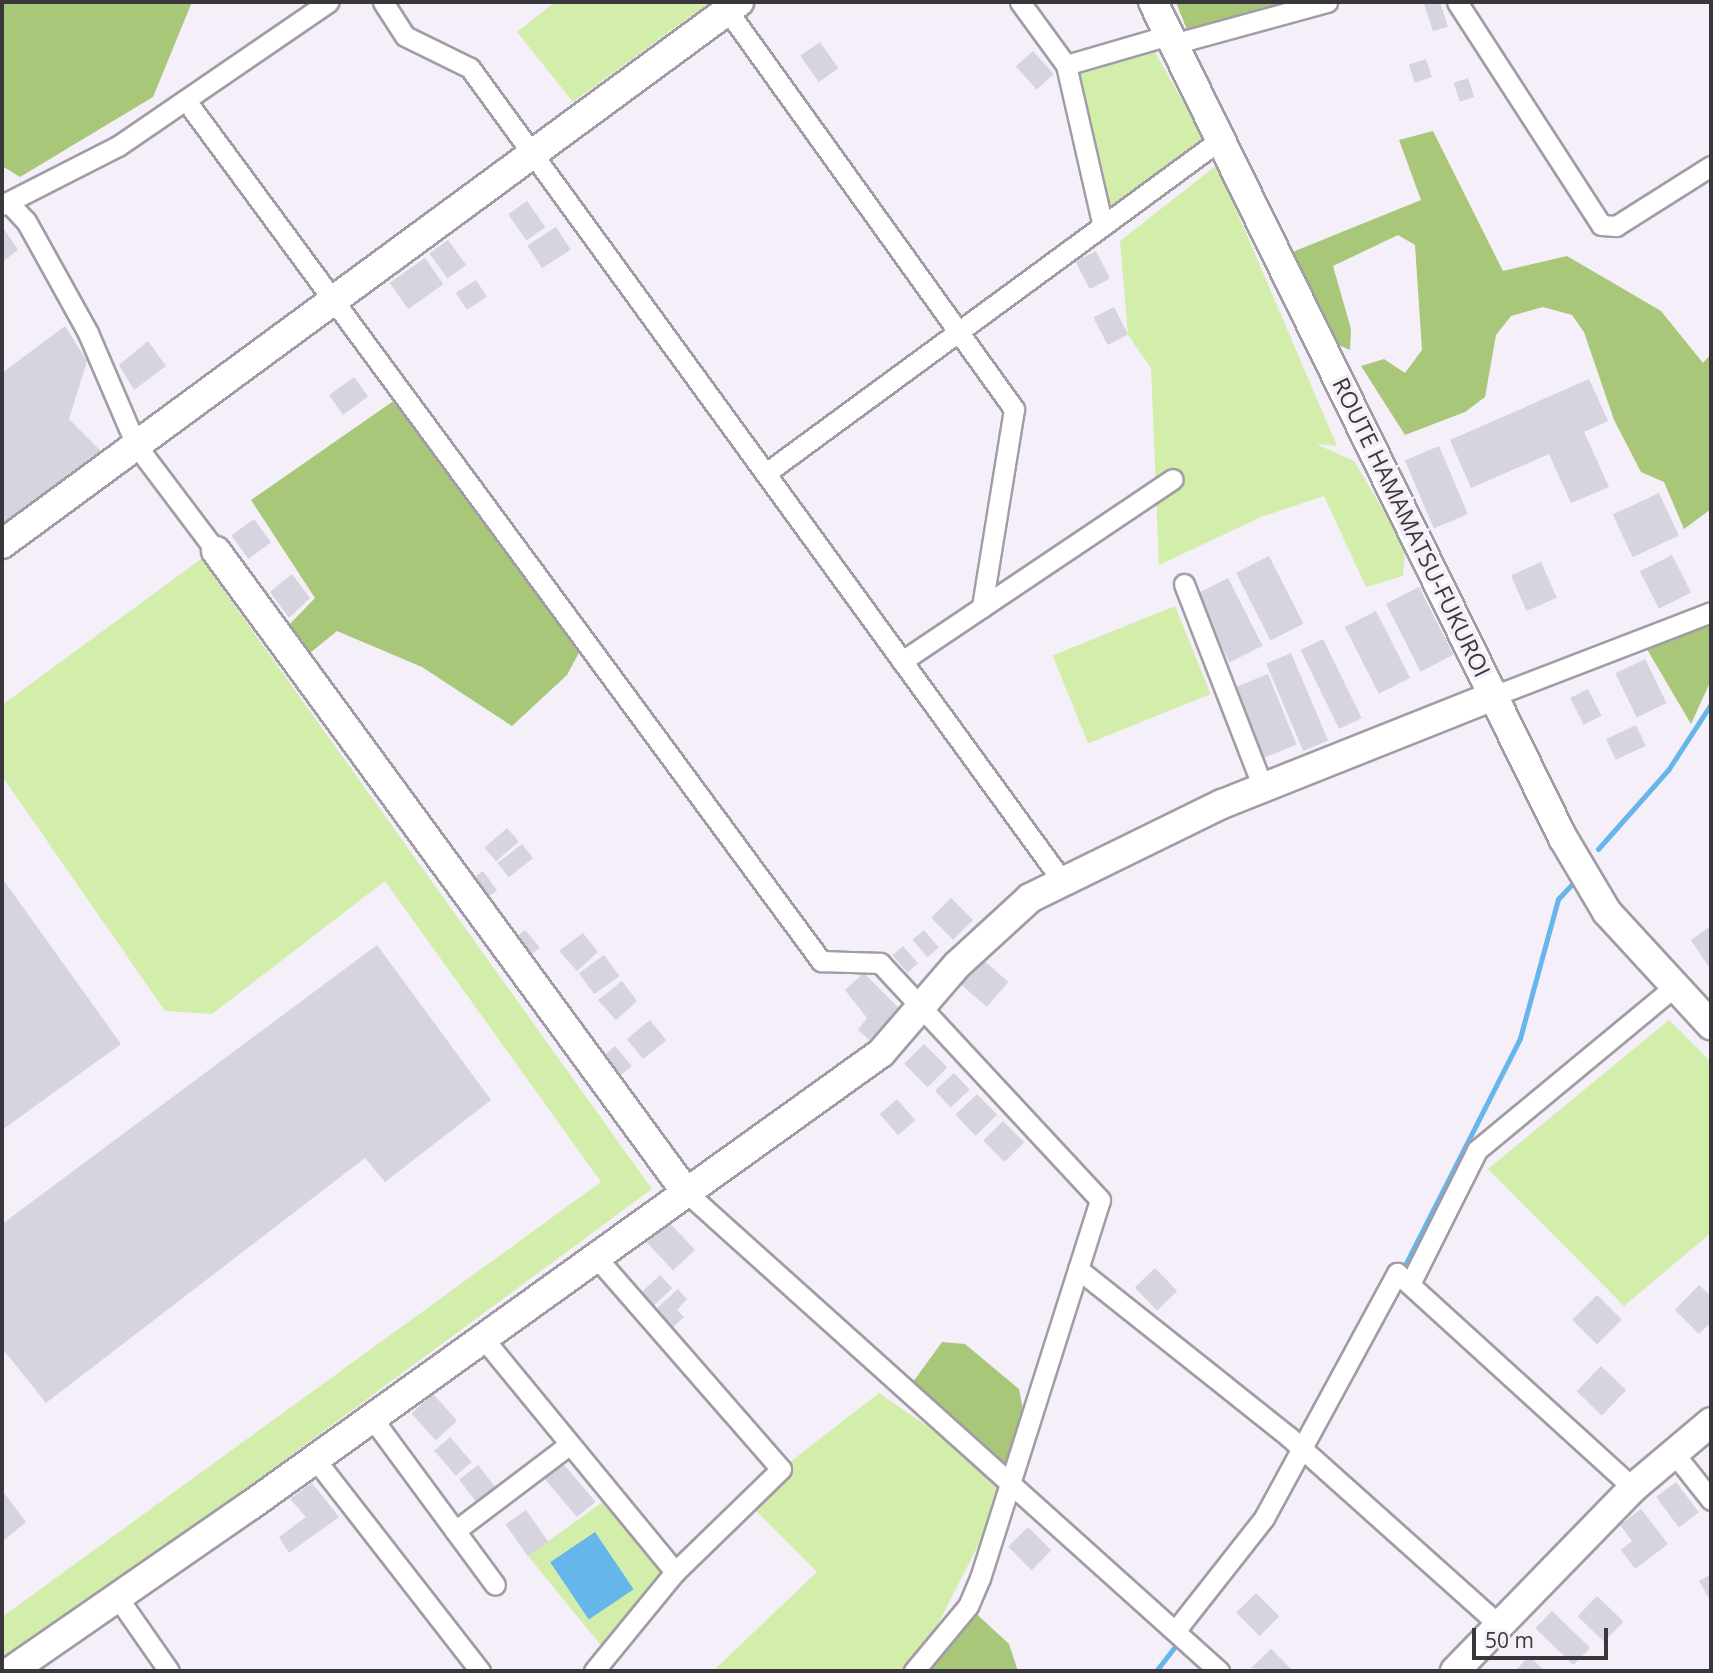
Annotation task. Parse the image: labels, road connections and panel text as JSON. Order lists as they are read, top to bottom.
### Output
{
  "streets": {
    "street": ["ROUTE HAMAMATSU-FUKUROI"]
  },
  "scale_bar": "50 m"
}
